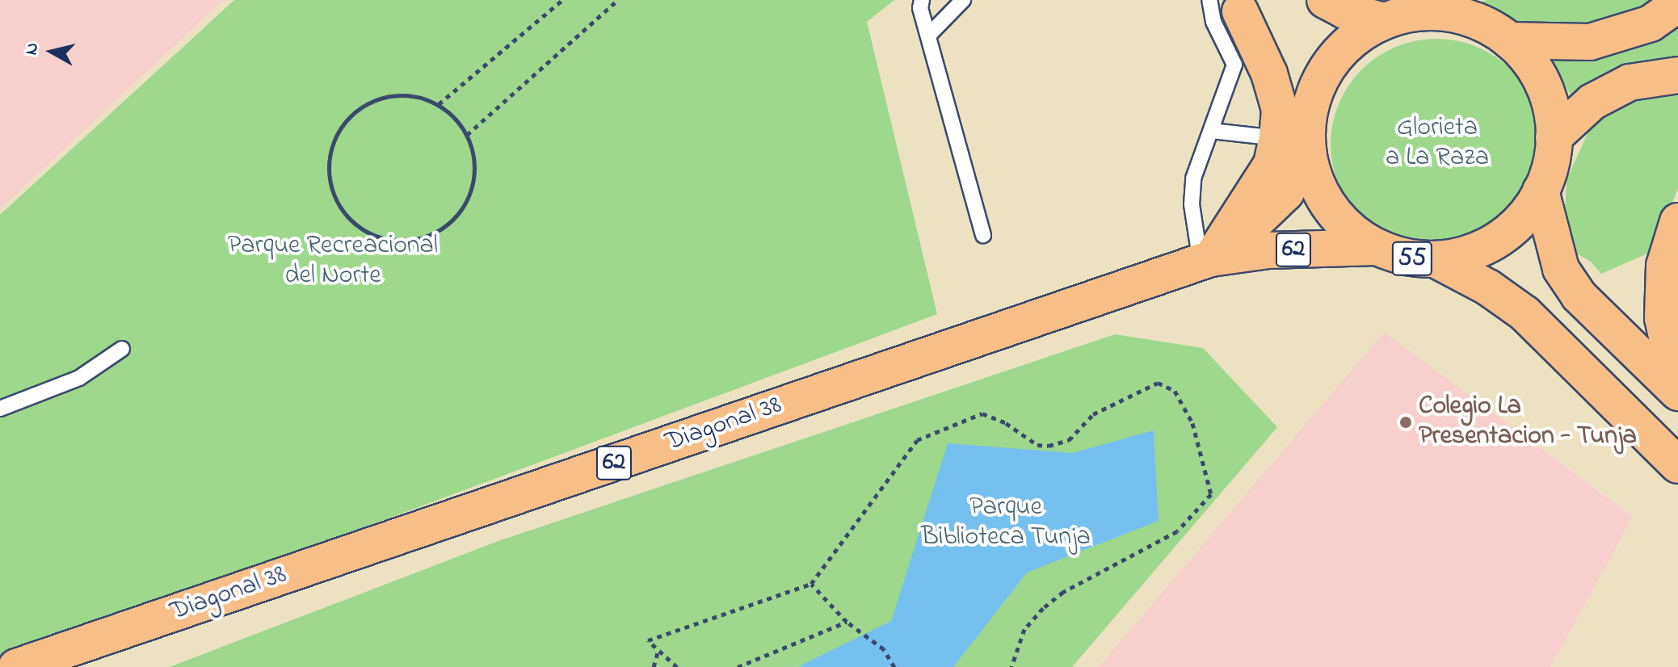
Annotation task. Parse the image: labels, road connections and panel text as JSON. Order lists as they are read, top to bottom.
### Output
{
  "streets": {
    "main road": ["62", "55", "Diagonal 38"]
  },
  "crossings": [
    ["55", "Diagonal 38"]
  ],
  "parks": ["Glorieta a La Raza", "Parque Recreacional del Norte", "Parque Biblioteca Tunja"],
  "places": ["Colegio La Presentacion - Tunja"],
  "north": "left"
}
